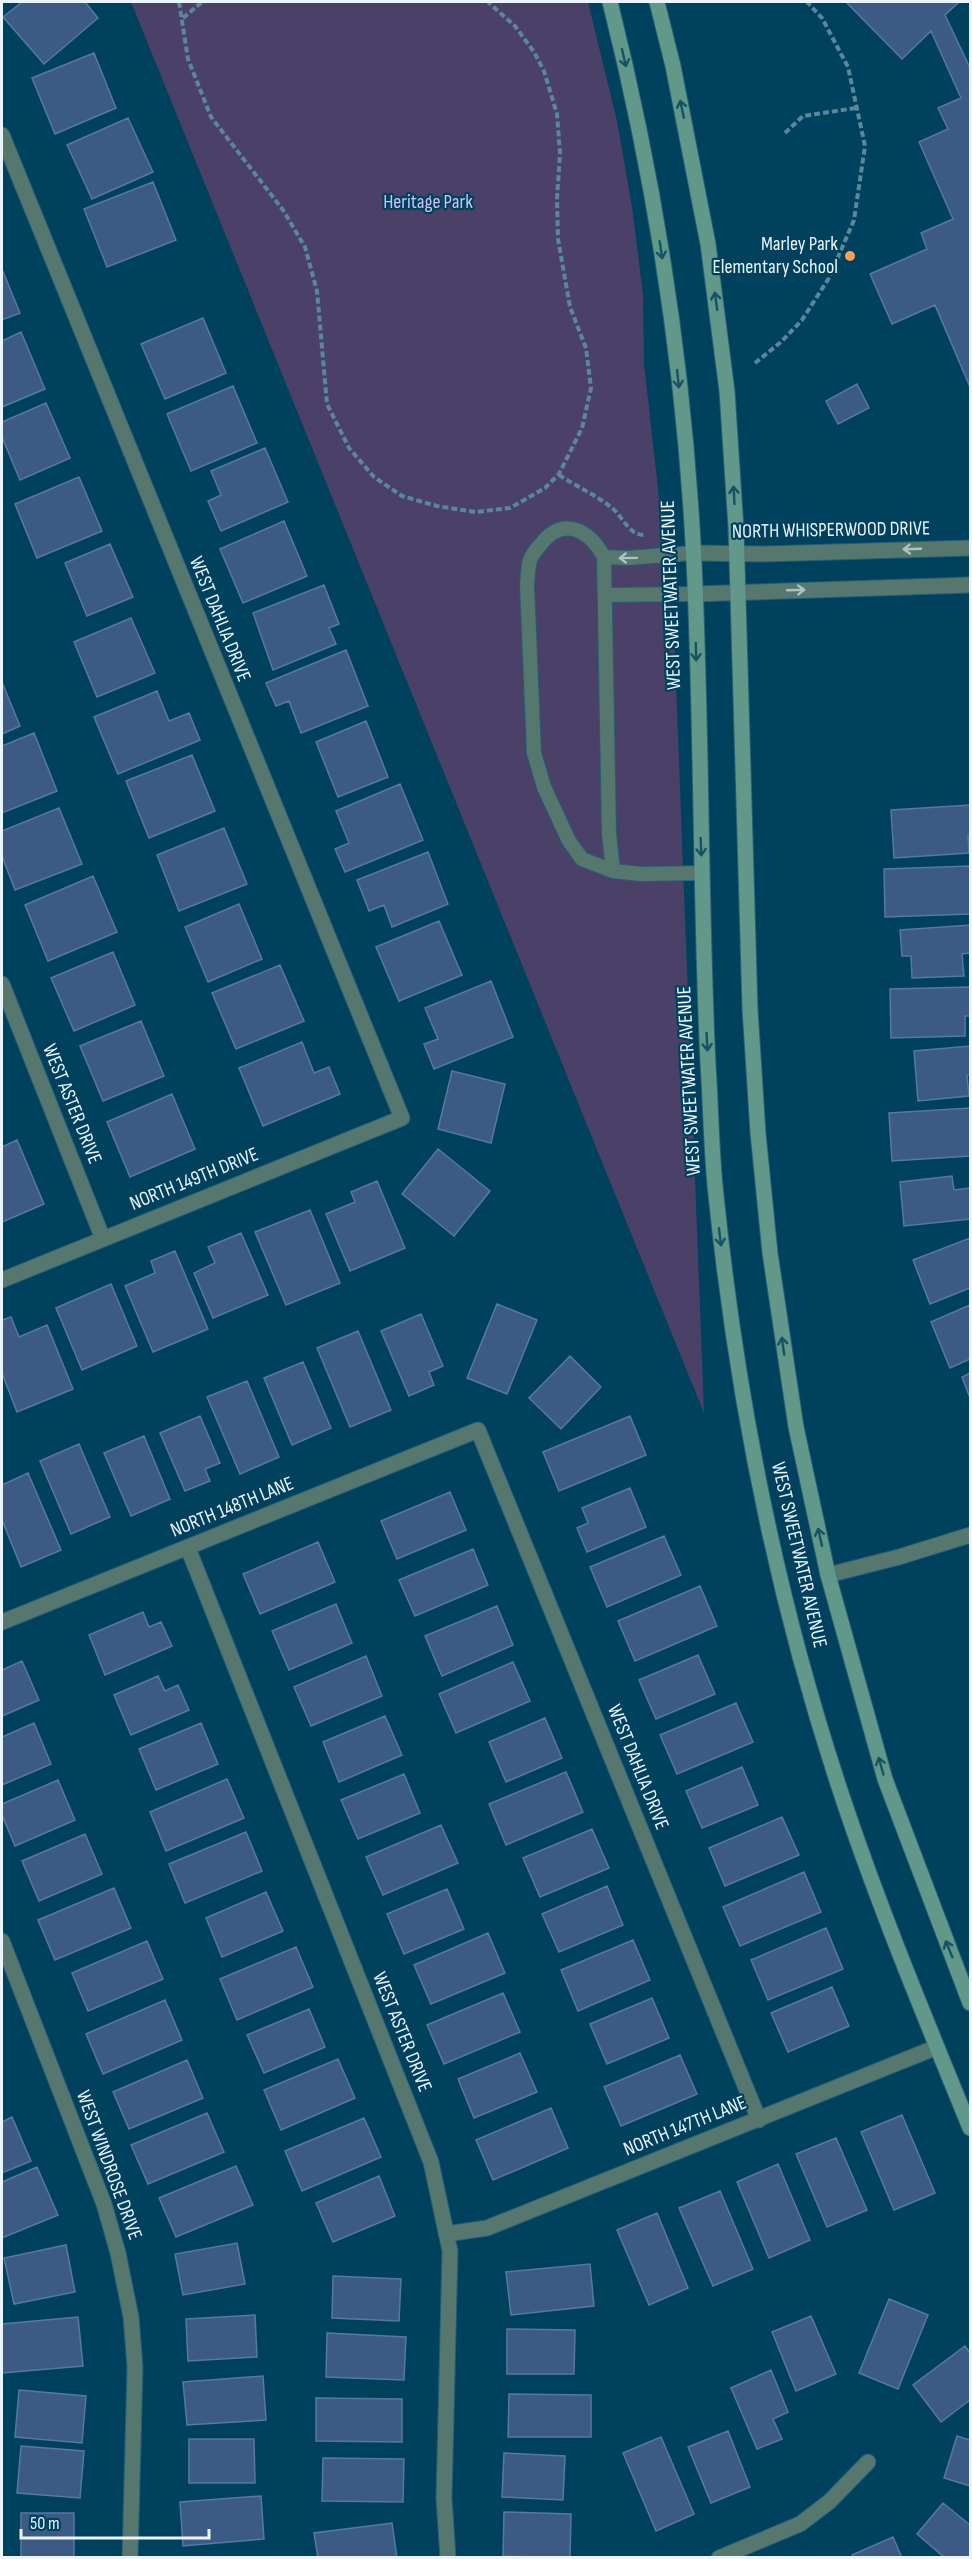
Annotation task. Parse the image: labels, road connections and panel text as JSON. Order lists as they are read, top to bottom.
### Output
{
  "streets": {
    "street": [
      "NORTH WHISPERWOOD DRIVE",
      "WEST SWEETWATER AVENUE",
      "WEST DAHLIA DRIVE",
      "WEST ASTER DRIVE",
      "NORTH 149TH DRIVE",
      "NORTH 148TH LANE",
      "NORTH 147TH LANE",
      "WEST WINDROSE DRIVE"
    ]
  },
  "crossings": [
    ["NORTH WHISPERWOOD DRIVE", "WEST SWEETWATER AVENUE"],
    ["WEST SWEETWATER AVENUE", "NORTH 147TH LANE"],
    ["WEST DAHLIA DRIVE", "NORTH 149TH DRIVE"],
    ["WEST DAHLIA DRIVE", "NORTH 148TH LANE"],
    ["WEST DAHLIA DRIVE", "NORTH 147TH LANE"],
    ["WEST ASTER DRIVE", "NORTH 149TH DRIVE"],
    ["WEST ASTER DRIVE", "NORTH 148TH LANE"],
    ["WEST ASTER DRIVE", "NORTH 147TH LANE"]
  ],
  "parks": ["Heritage Park"],
  "places": ["Marley Park Elementary School"],
  "scale_bar": "50 m"
}
